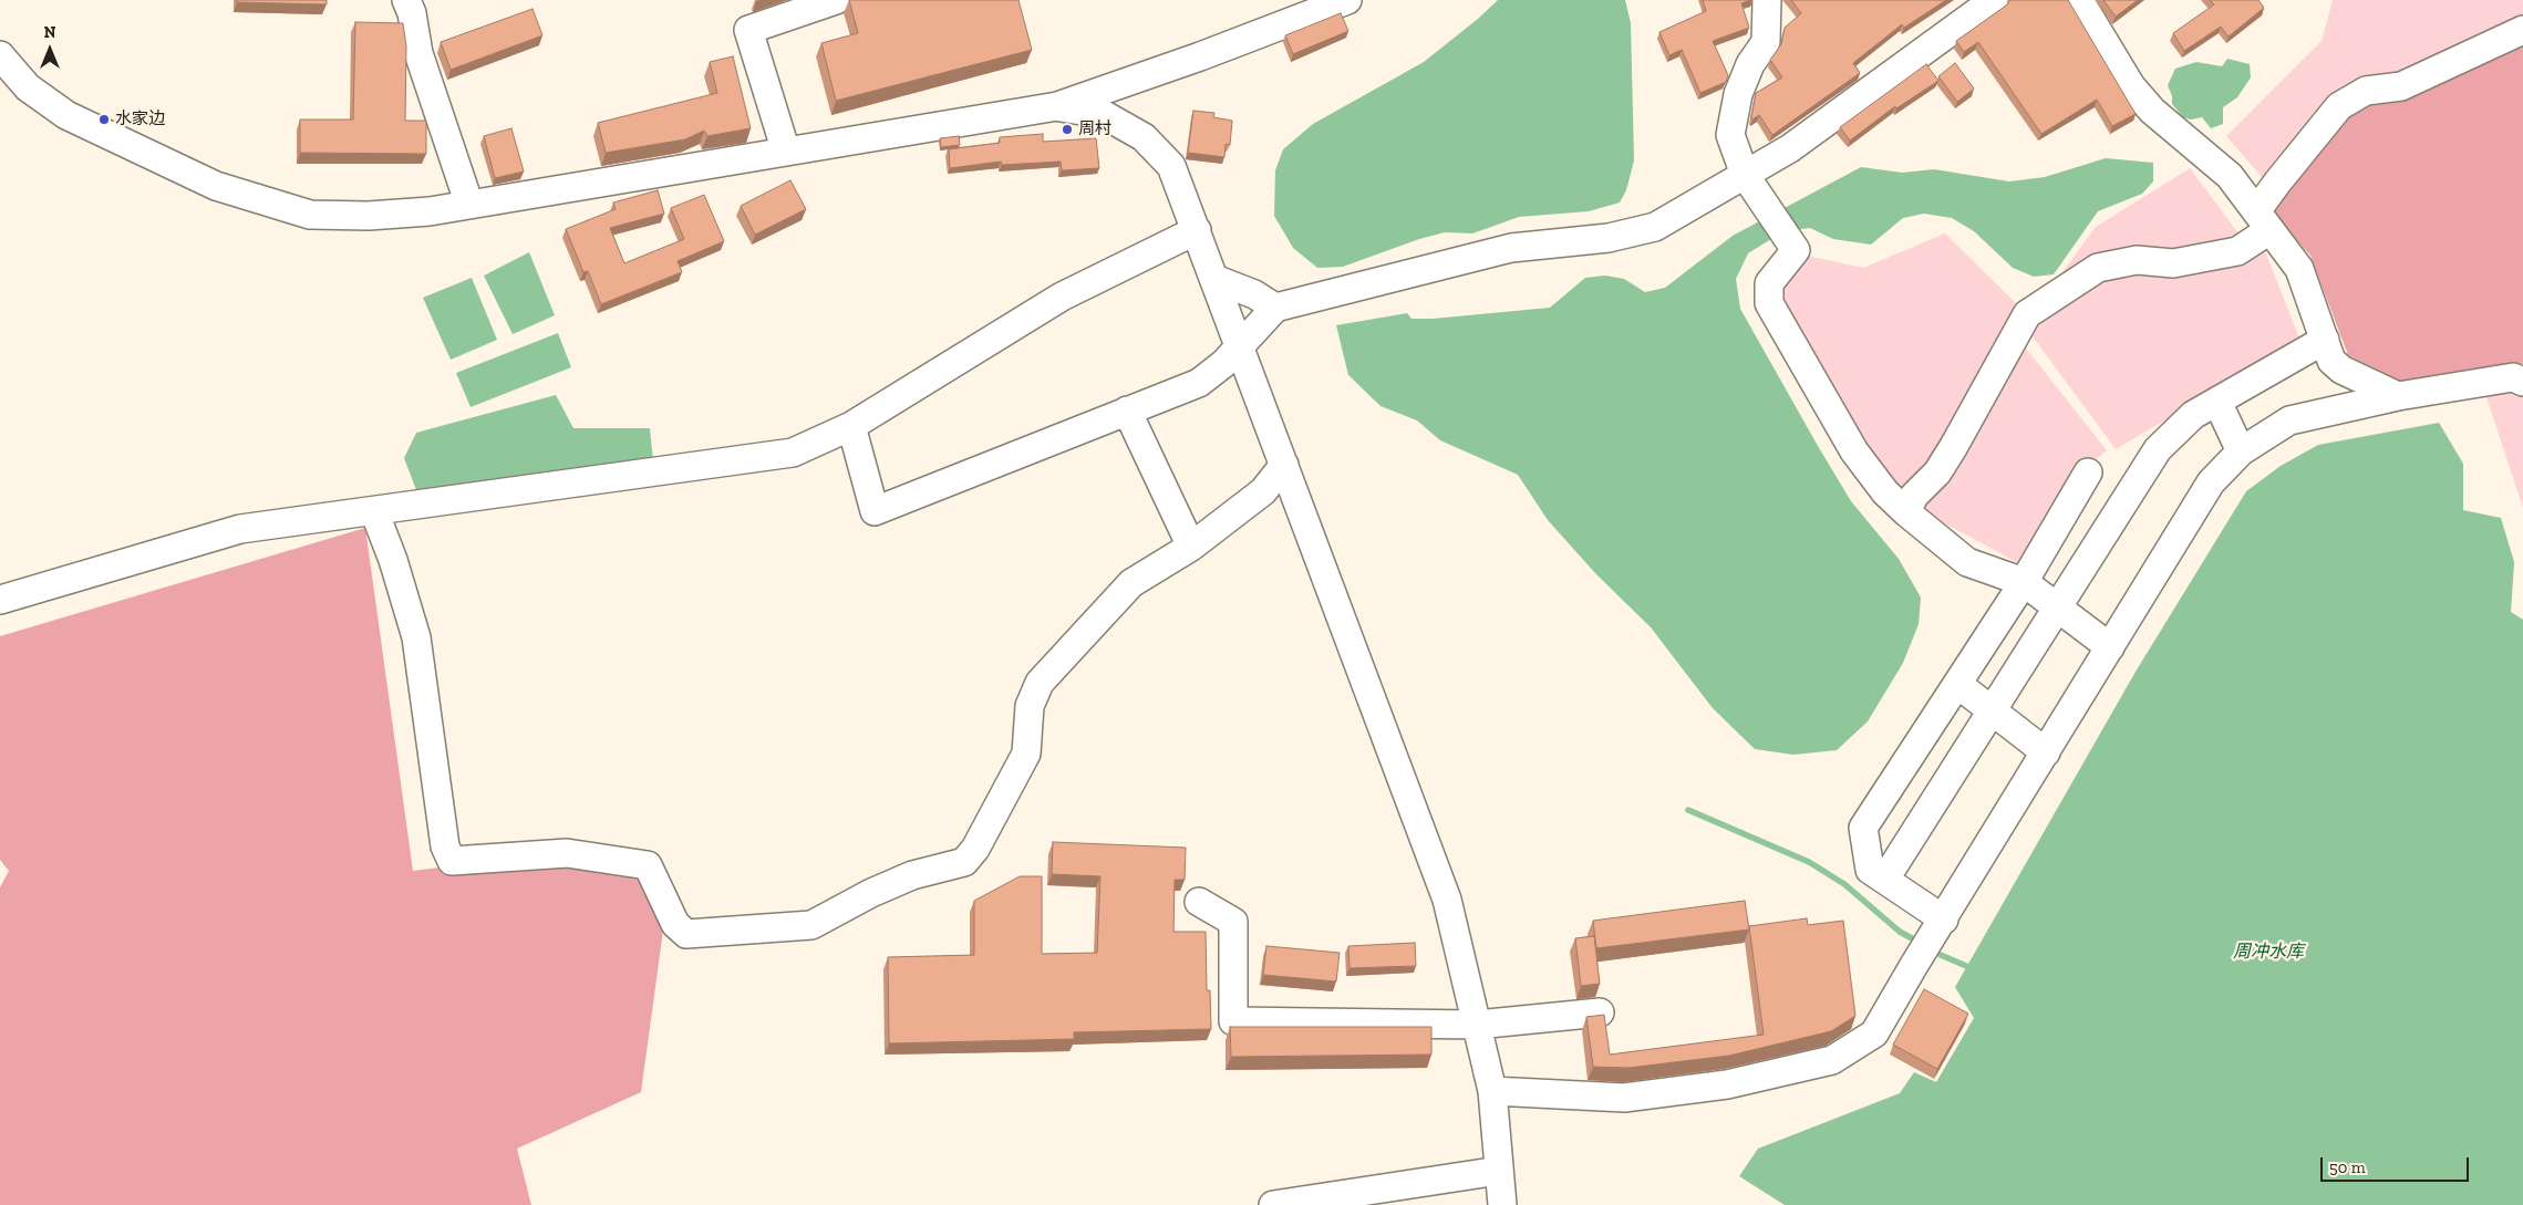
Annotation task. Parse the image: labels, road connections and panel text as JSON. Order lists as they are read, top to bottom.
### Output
{
  "water": ["周冲水库"],
  "places": ["水家边", "周村"],
  "scale_bar": "50 m",
  "north": "top"
}
